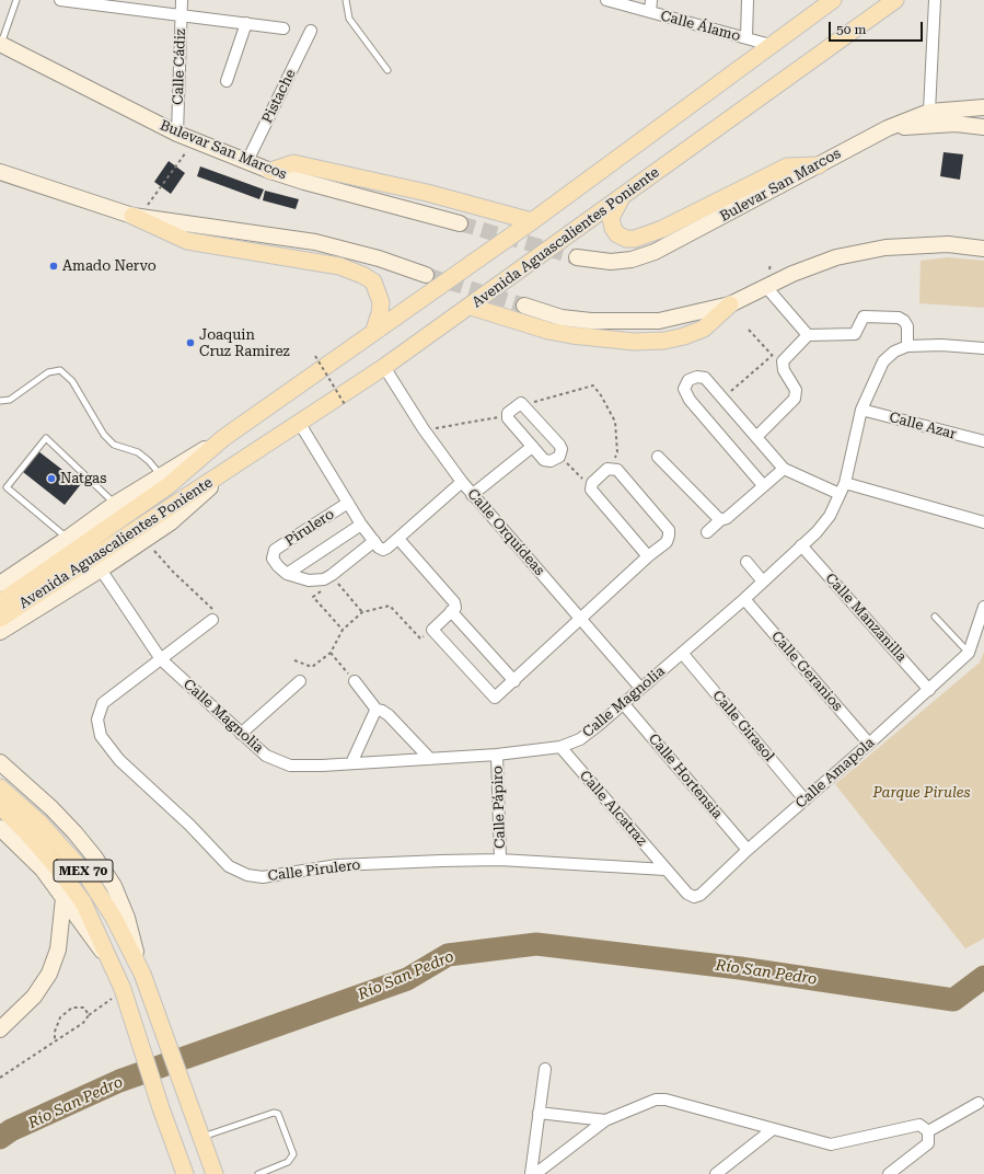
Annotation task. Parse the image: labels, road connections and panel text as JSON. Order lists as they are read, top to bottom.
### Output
{
  "streets": {
    "main road": ["Avenida Aguascalientes Poniente", "MEX 70"],
    "street": [
      "Calle Álamo",
      "Calle Cádiz",
      "Pistache",
      "Bulevar San Marcos",
      "Calle Azar",
      "Pirulero",
      "Calle Orquídeas",
      "Calle Manzanilla",
      "Calle Geranios",
      "Calle Magnolia",
      "Calle Girasol",
      "Calle Amapola",
      "Calle Hortensia",
      "Calle Pápiro",
      "Calle Alcatraz",
      "Calle Pirulero"
    ]
  },
  "crossings": [
    ["Calle Álamo", "Avenida Aguascalientes Poniente"],
    ["Calle Cádiz", "Bulevar San Marcos"],
    ["Pistache", "Bulevar San Marcos"],
    ["Avenida Aguascalientes Poniente", "Pirulero"],
    ["Avenida Aguascalientes Poniente", "Calle Orquídeas"],
    ["Avenida Aguascalientes Poniente", "Calle Magnolia"],
    ["Calle Azar", "Calle Magnolia"],
    ["Calle Orquídeas", "Calle Magnolia"],
    ["Calle Manzanilla", "Calle Magnolia"],
    ["Calle Manzanilla", "Calle Amapola"],
    ["Calle Geranios", "Calle Magnolia"],
    ["Calle Geranios", "Calle Amapola"],
    ["Calle Magnolia", "Calle Girasol"],
    ["Calle Magnolia", "Calle Hortensia"],
    ["Calle Magnolia", "Calle Pápiro"],
    ["Calle Magnolia", "Calle Alcatraz"],
    ["Calle Magnolia", "Calle Pirulero"],
    ["Calle Girasol", "Calle Amapola"],
    ["Calle Amapola", "Calle Hortensia"],
    ["Calle Amapola", "Calle Alcatraz"],
    ["Calle Amapola", "Calle Pirulero"],
    ["Calle Pápiro", "Calle Pirulero"],
    ["Calle Alcatraz", "Calle Pirulero"]
  ],
  "water": ["Río San Pedro"],
  "parks": ["Parque Pirules"],
  "places": ["Amado Nervo", "Joaquin Cruz Ramirez", "Natgas"],
  "scale_bar": "50 m"
}
